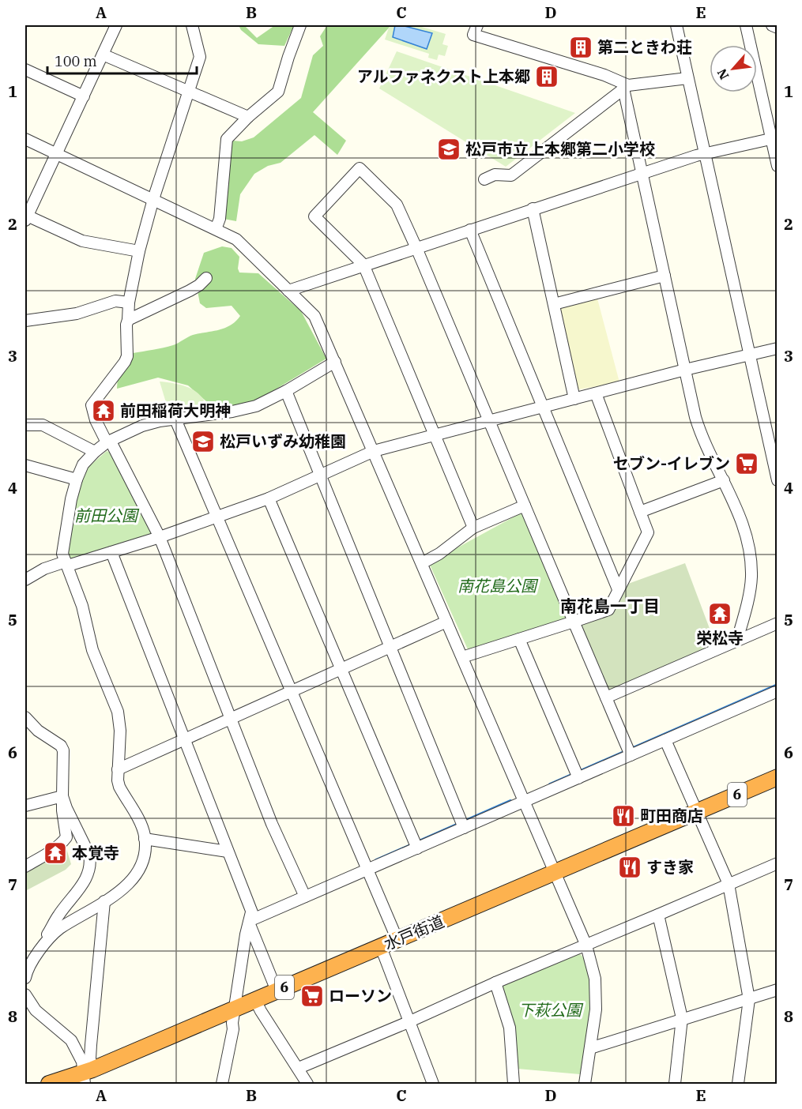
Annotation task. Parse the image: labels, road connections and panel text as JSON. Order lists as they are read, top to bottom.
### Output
{
  "streets": {
    "highway": ["6", "水戸街道"]
  },
  "districts": ["南花島一丁目"],
  "parks": ["前田公園", "南花島公園", "下萩公園"],
  "places": {
    "building": ["第二ときわ荘", "アルファネクスト上本郷"],
    "school or university": ["松戸市立上本郷第二小学校", "松戸いずみ幼稚園"],
    "temple": ["前田稲荷大明神", "栄松寺", "本覚寺"],
    "supermarket": ["セブン-イレブン", "ローソン"],
    "restaurant": ["町田商店", "すき家"]
  },
  "scale_bar": "100 m",
  "north": "bottom left",
  "grid": {
    "columns": [
      "A",
      "B",
      "C",
      "D",
      "E"
    ],
    "rows": [
      "1",
      "2",
      "3",
      "4",
      "5",
      "6",
      "7",
      "8"
    ]
  }
}
